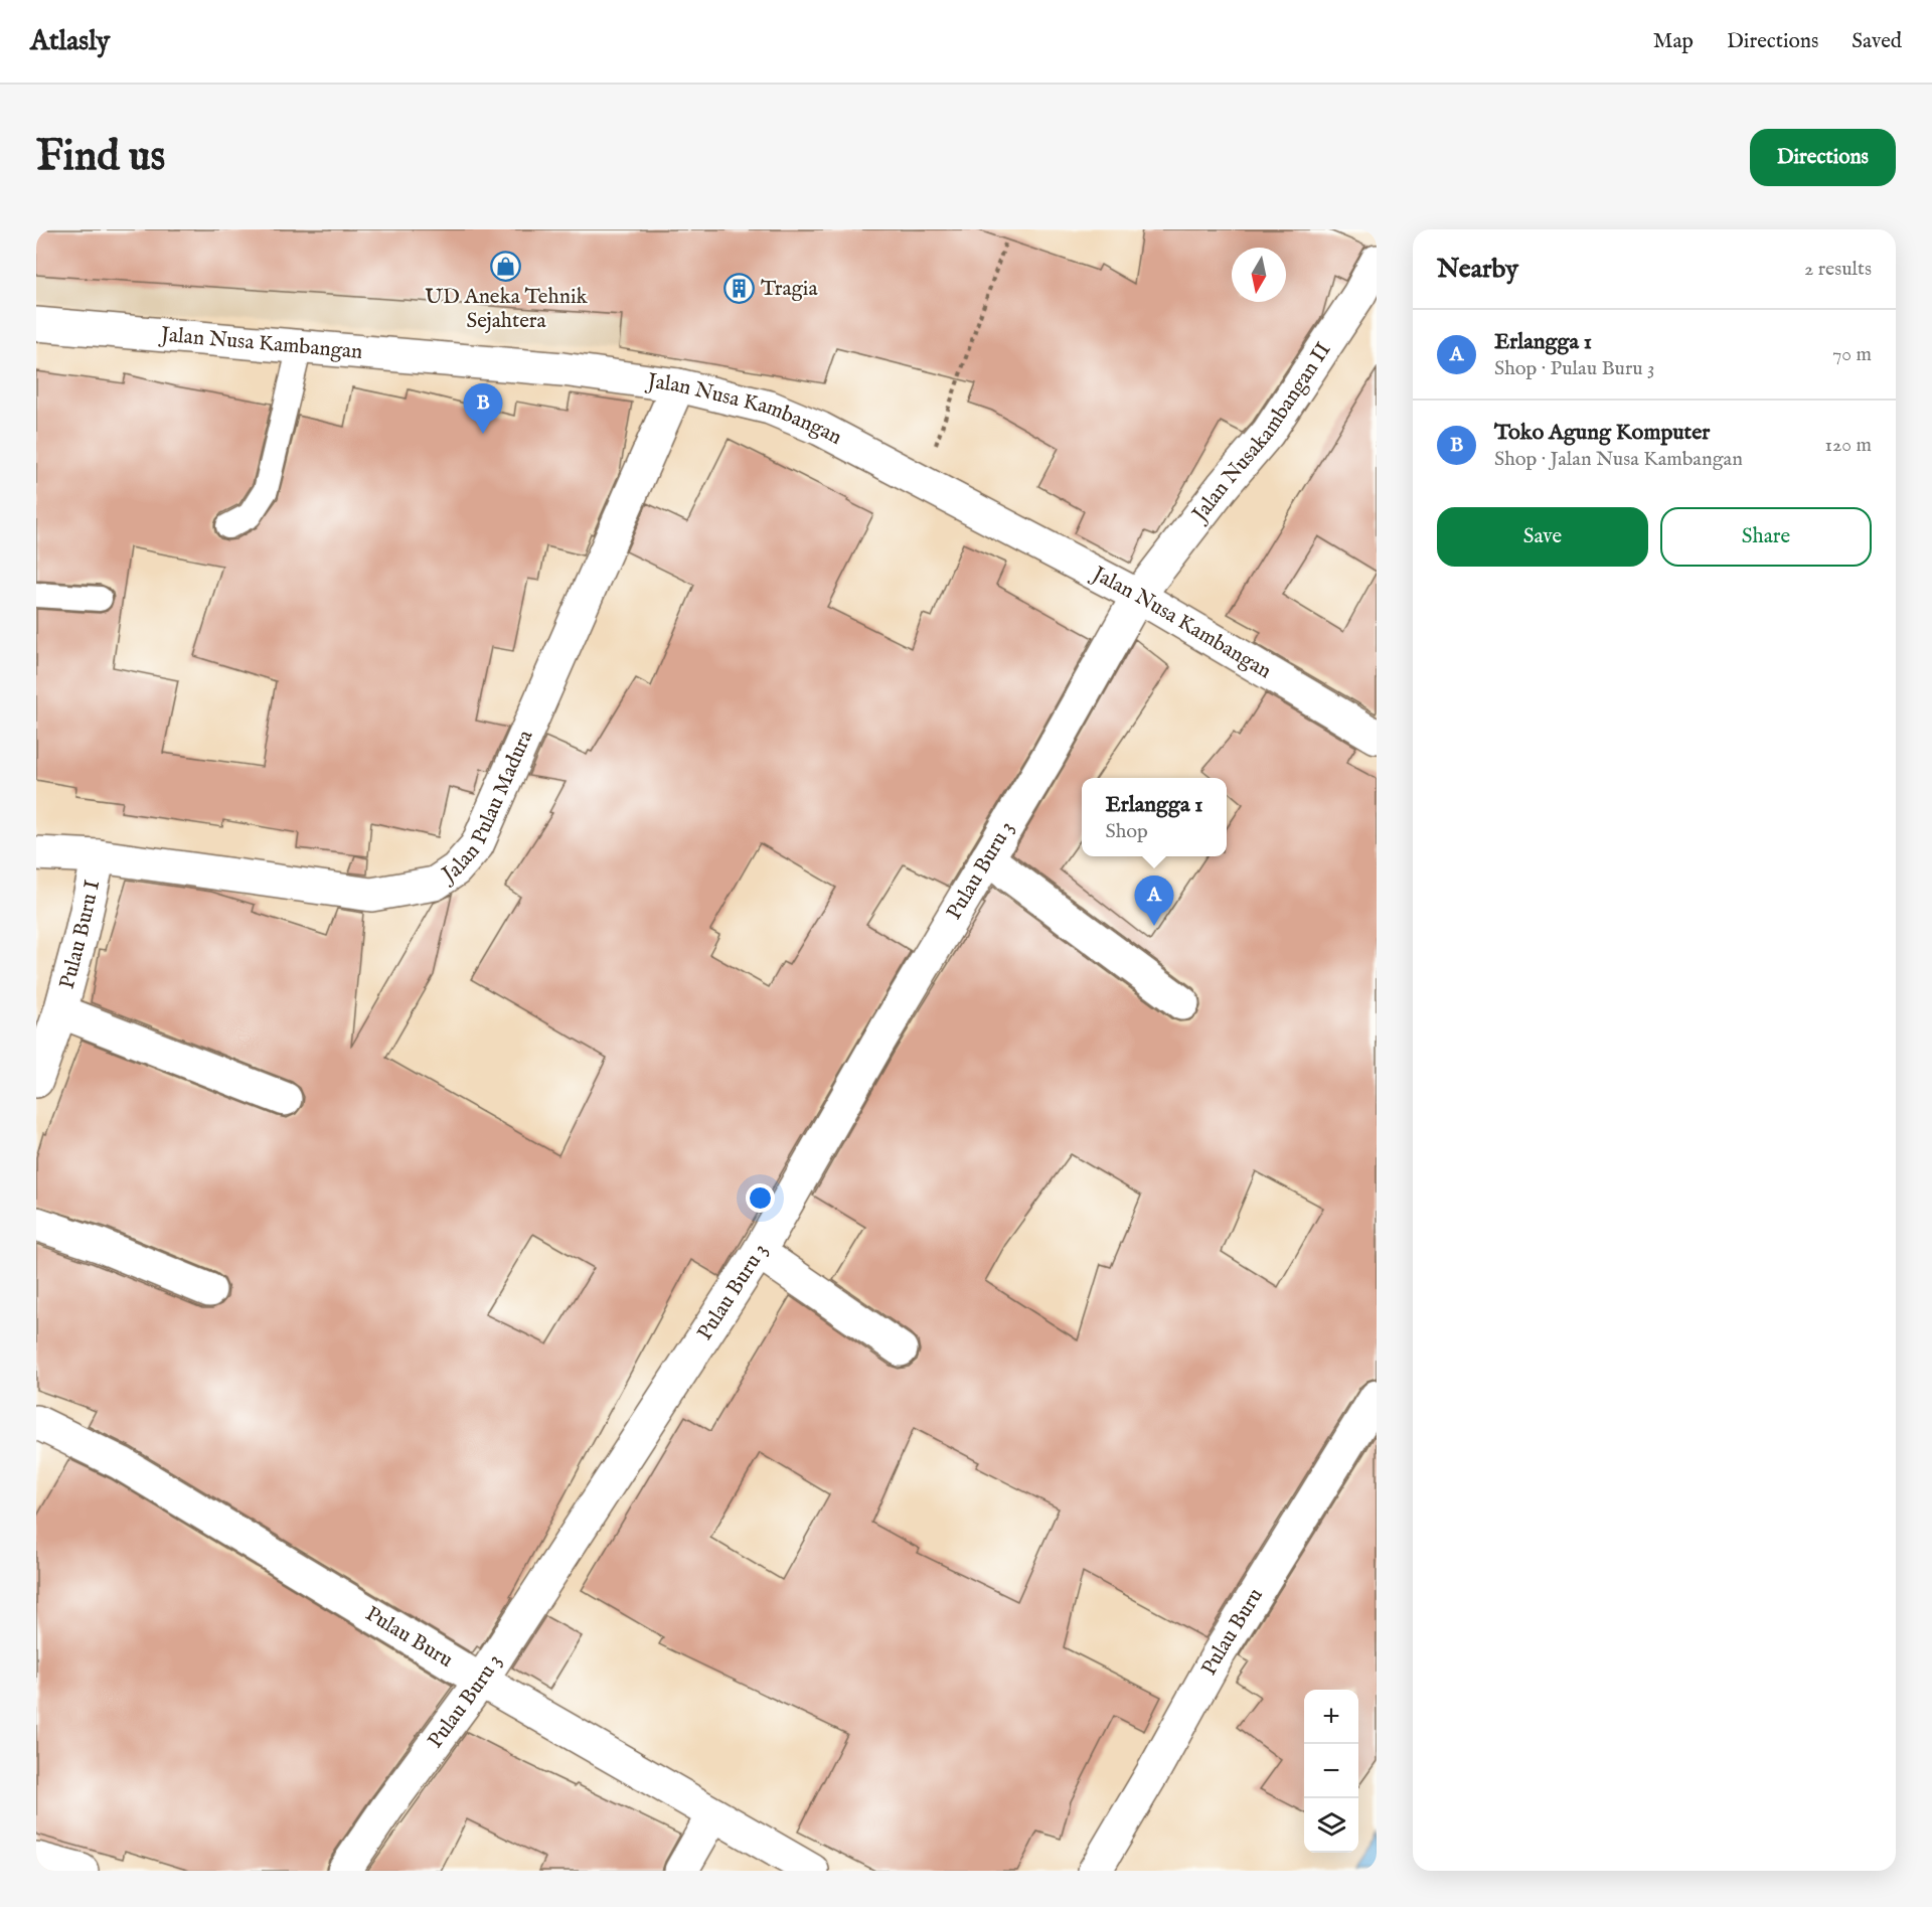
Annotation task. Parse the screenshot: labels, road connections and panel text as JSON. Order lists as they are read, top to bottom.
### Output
{
  "streets": {
    "street": [
      "Jalan Nusa Kambangan",
      "Jalan Nusakambangan II",
      "Jalan Pulau Madura",
      "Pulau Buru 3",
      "Pulau Buru I",
      "Pulau Buru"
    ]
  },
  "crossings": [
    ["Jalan Nusa Kambangan", "Jalan Nusakambangan II"],
    ["Jalan Nusa Kambangan", "Jalan Pulau Madura"],
    ["Jalan Nusa Kambangan", "Pulau Buru 3"],
    ["Jalan Nusakambangan II", "Pulau Buru 3"],
    ["Jalan Pulau Madura", "Pulau Buru I"],
    ["Pulau Buru 3", "Pulau Buru"]
  ],
  "places": {
    "shop": ["UD Aneka Tehnik Sejahtera"],
    "building": ["Tragia"]
  },
  "north": "bottom",
  "page": {
    "header": "Atlasly",
    "nav": ["Map", "Directions", "Saved"],
    "buttons": [
      "Directions",
      ["Save", "Share"]
    ],
    "title": "Find us",
    "heading": ["Nearby", "2 results"],
    "list": [
      {
        "mark": "A",
        "name": "Erlangga 1",
        "note": "Shop · Pulau Buru 3",
        "value": "70 m"
      },
      {
        "mark": "B",
        "name": "Toko Agung Komputer",
        "note": "Shop · Jalan Nusa Kambangan",
        "value": "120 m"
      }
    ],
    "pins": ["B", "A"],
    "popup": ["Erlangga 1", "Shop"],
    "map_buttons": ["+", "−"]
  }
}
